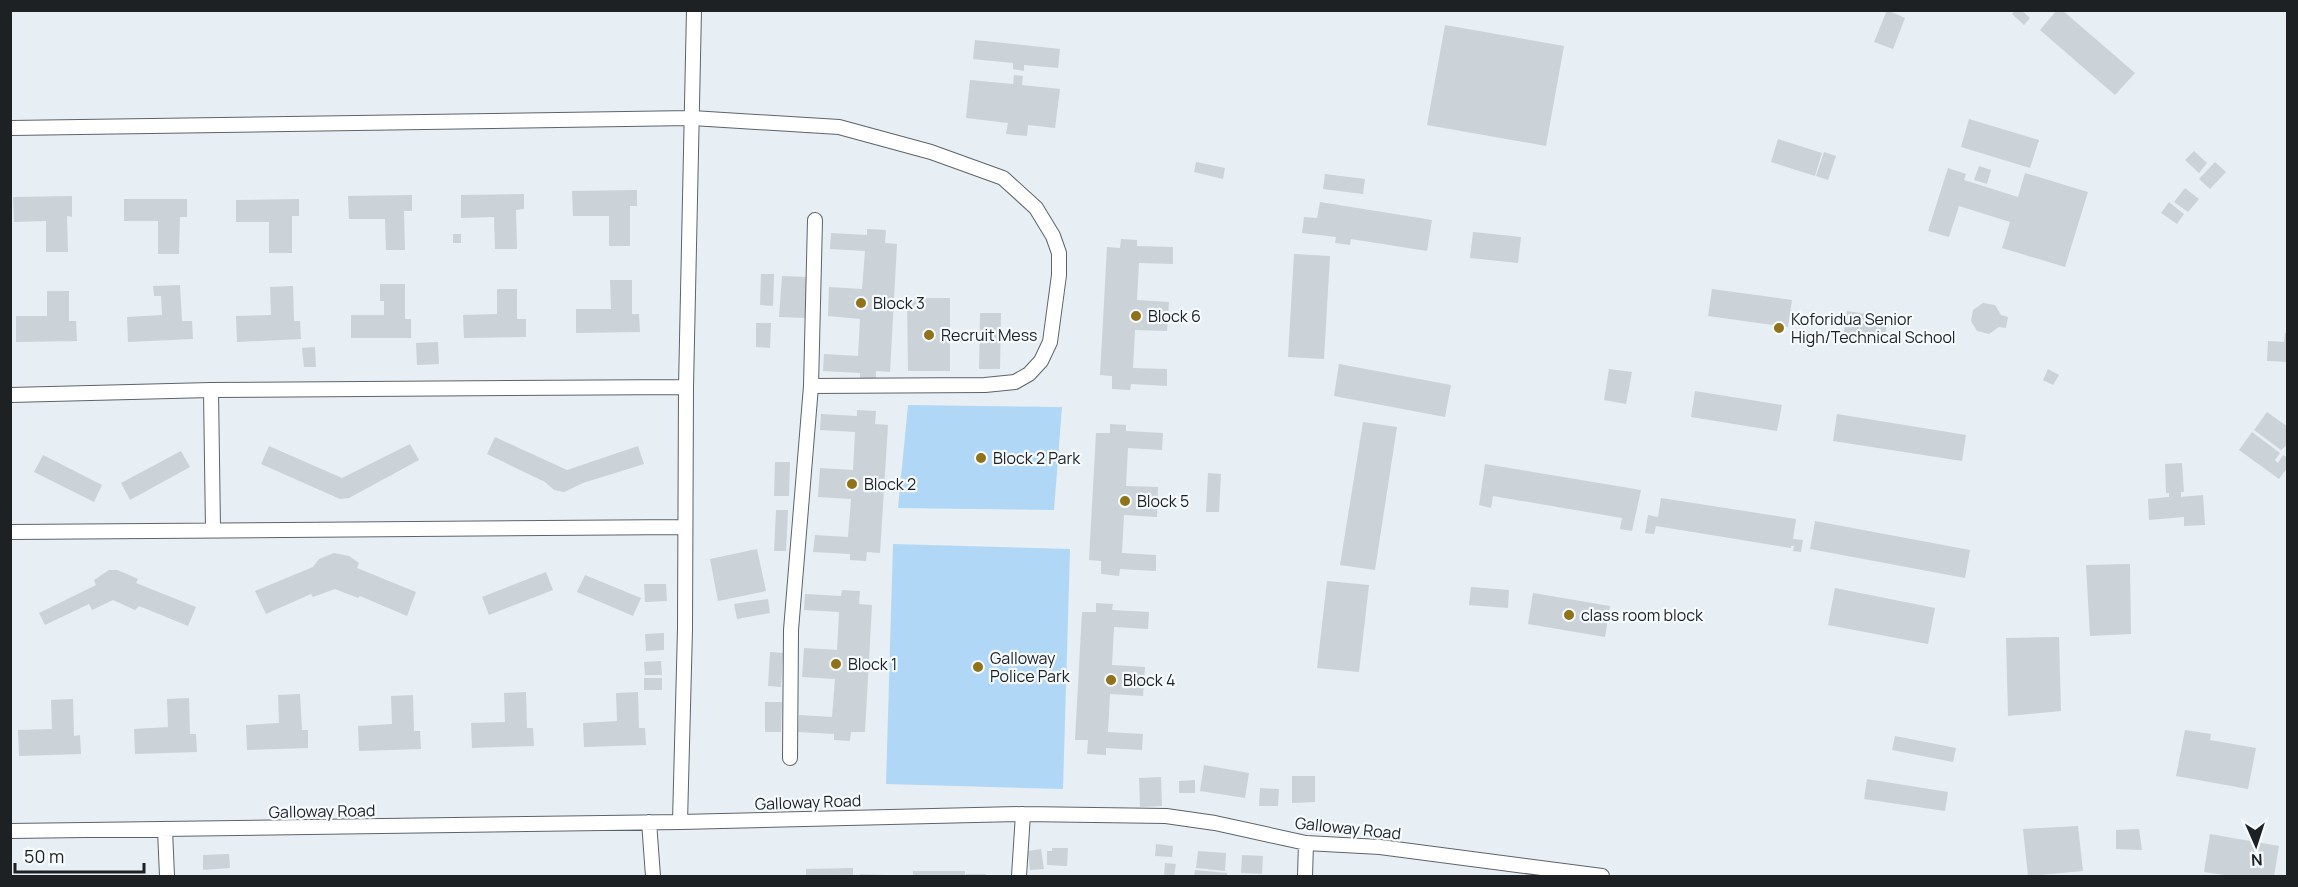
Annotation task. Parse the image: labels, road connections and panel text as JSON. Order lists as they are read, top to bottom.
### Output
{
  "streets": {
    "street": ["Galloway Road"]
  },
  "places": [
    "Block 3",
    "Block 6",
    "Koforidua Senior High/Technical School",
    "Recruit Mess",
    "Block 2 Park",
    "Block 2",
    "Block 5",
    "class room block",
    "Block 1",
    "Galloway Police Park",
    "Block 4"
  ],
  "scale_bar": "50 m",
  "north": "bottom"
}
